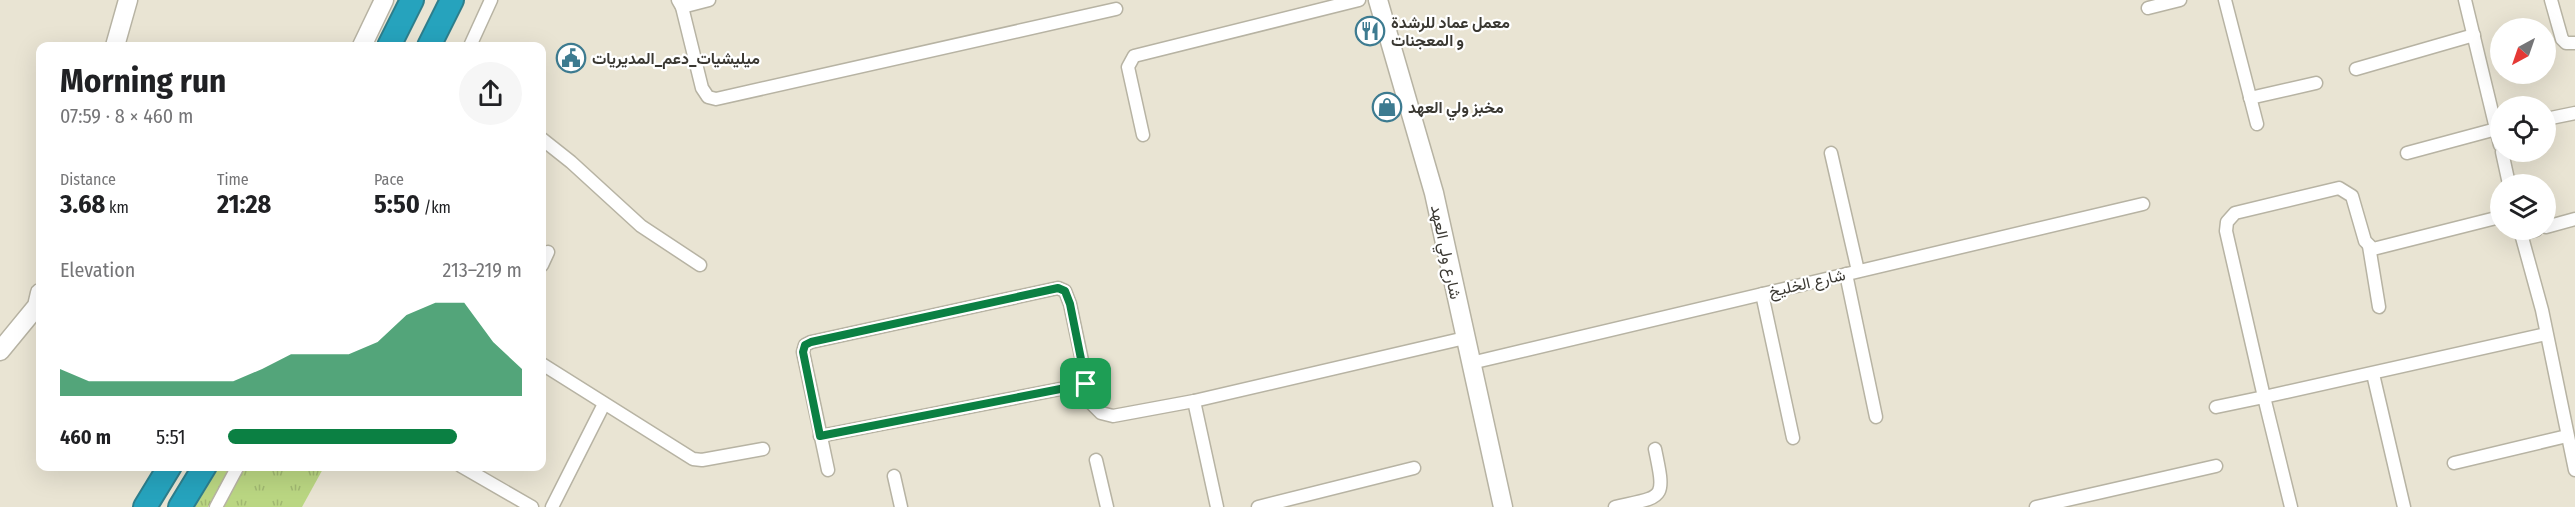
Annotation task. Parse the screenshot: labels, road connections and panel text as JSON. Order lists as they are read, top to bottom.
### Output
{
  "streets": {
    "main road": ["شارع ولي العهد"],
    "street": ["شارع الخليخ"]
  },
  "crossings": [
    ["شارع ولي العهد", "شارع الخليخ"]
  ],
  "places": {
    "restaurant": ["معمل عماد للرشدة و المعجنات"],
    "public building": ["ميليشيات_دعم_المديريات"],
    "shop": ["مخبز ولي العهد"]
  },
  "north": "bottom left",
  "page": {
    "heading": ["Morning run", "07:59 · 8 × 460 m"],
    "stats": [
      ["Distance", "3.68 km"],
      ["Time", "21:28"],
      ["Pace", "5:50 /km"]
    ],
    "chart": ["Elevation", "213–219 m"],
    "list": [
      {
        "name": "460 m",
        "note": "5:51"
      }
    ]
  }
}
